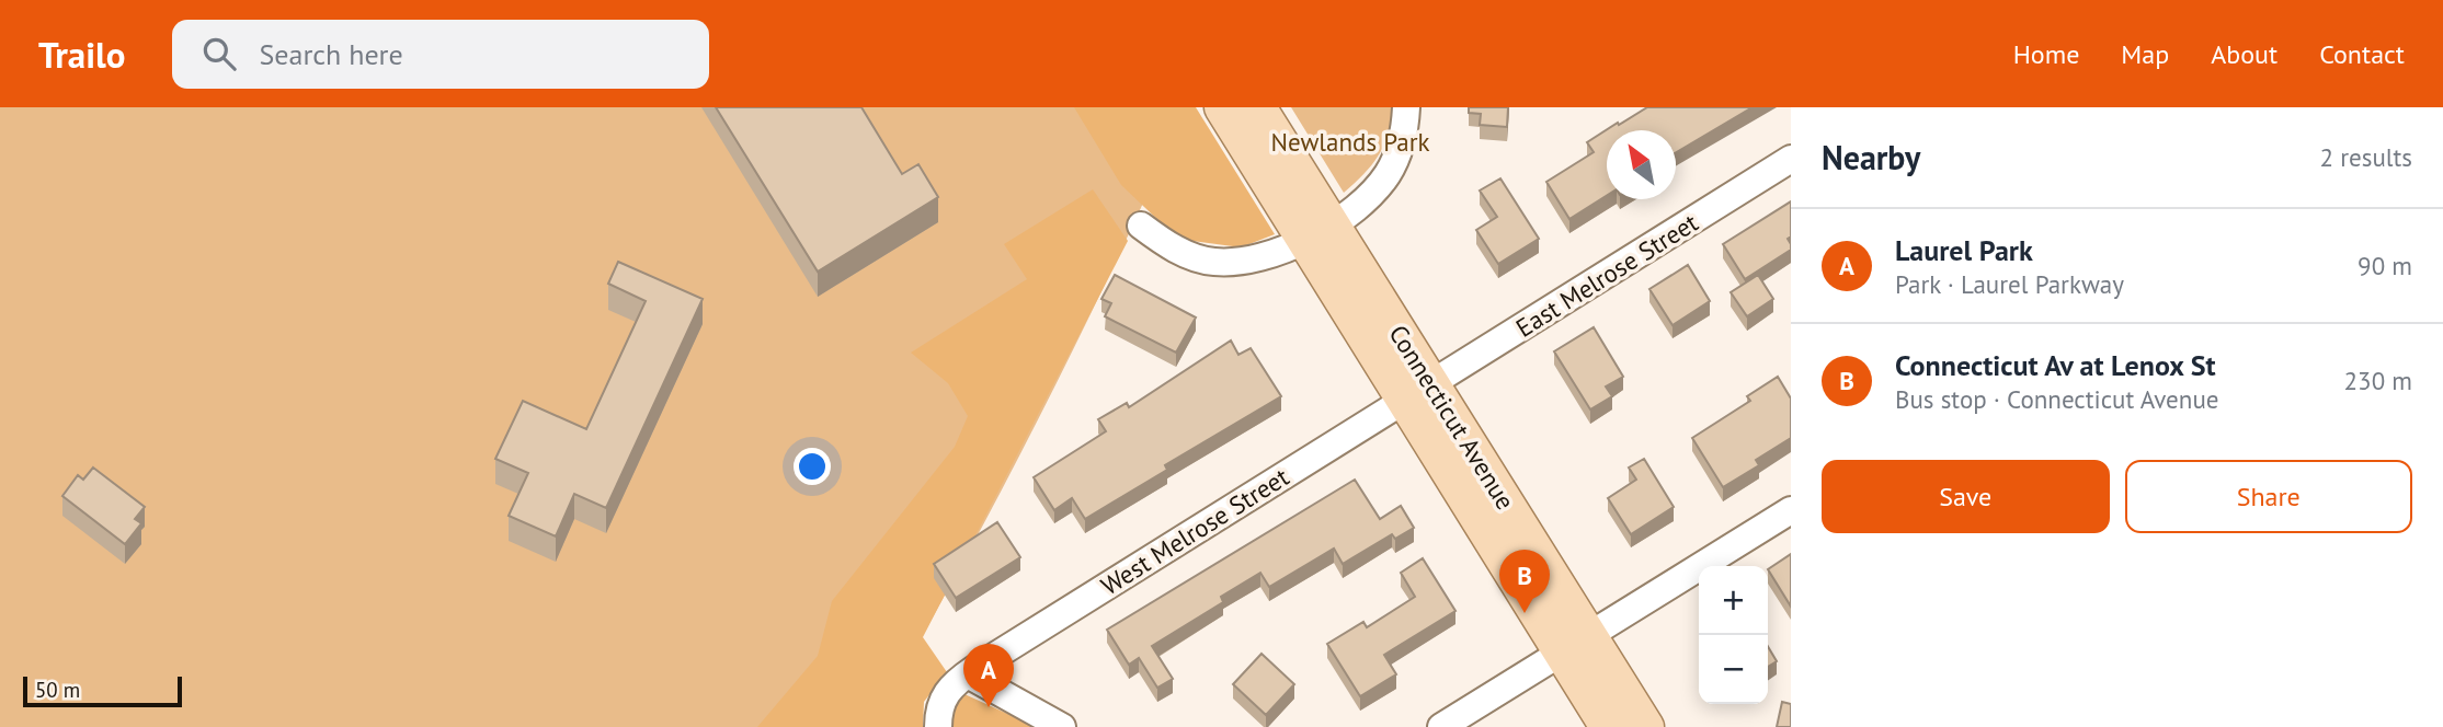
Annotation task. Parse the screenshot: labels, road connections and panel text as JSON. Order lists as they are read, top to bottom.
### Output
{
  "streets": {
    "main road": ["Connecticut Avenue"],
    "street": ["East Melrose Street", "West Melrose Street"]
  },
  "crossings": [
    ["East Melrose Street", "Connecticut Avenue"],
    ["East Melrose Street", "West Melrose Street"],
    ["Connecticut Avenue", "West Melrose Street"]
  ],
  "parks": ["Newlands Park"],
  "scale_bar": "50 m",
  "north": "top left",
  "page": {
    "header": "Trailo",
    "search": "Search here",
    "nav": [
      "Home",
      "Map",
      "About",
      "Contact"
    ],
    "heading": ["Nearby", "2 results"],
    "list": [
      {
        "mark": "A",
        "name": "Laurel Park",
        "note": "Park · Laurel Parkway",
        "value": "90 m"
      },
      {
        "mark": "B",
        "name": "Connecticut Av at Lenox St",
        "note": "Bus stop · Connecticut Avenue",
        "value": "230 m"
      }
    ],
    "buttons": ["Save", "Share"],
    "pins": ["B", "A"],
    "map_buttons": ["+", "−"],
    "scale": "50 m"
  }
}
